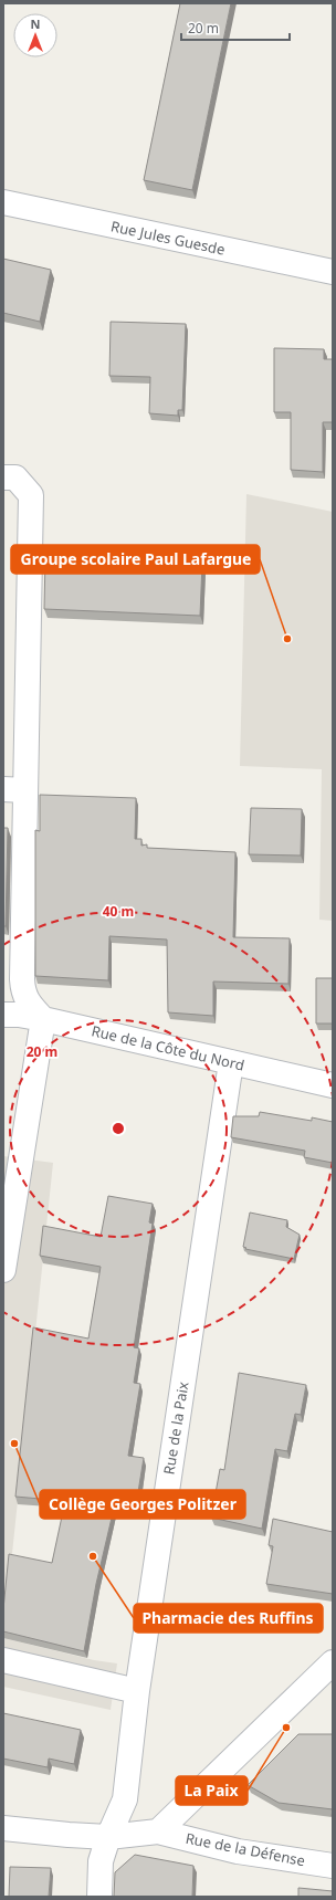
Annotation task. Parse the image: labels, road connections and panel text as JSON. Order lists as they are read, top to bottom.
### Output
{
  "streets": {
    "street": [
      "Rue Jules Guesde",
      "Rue de la Côte du Nord",
      "Rue de la Paix",
      "Rue de la Défense"
    ]
  },
  "crossings": [
    ["Rue de la Côte du Nord", "Rue de la Paix"]
  ],
  "places": [
    "Groupe scolaire Paul Lafargue",
    "Collège Georges Politzer",
    "Pharmacie des Ruffins",
    "La Paix"
  ],
  "scale_bar": "20 m",
  "north": "top",
  "rings": ["40 m", "20 m"]
}
